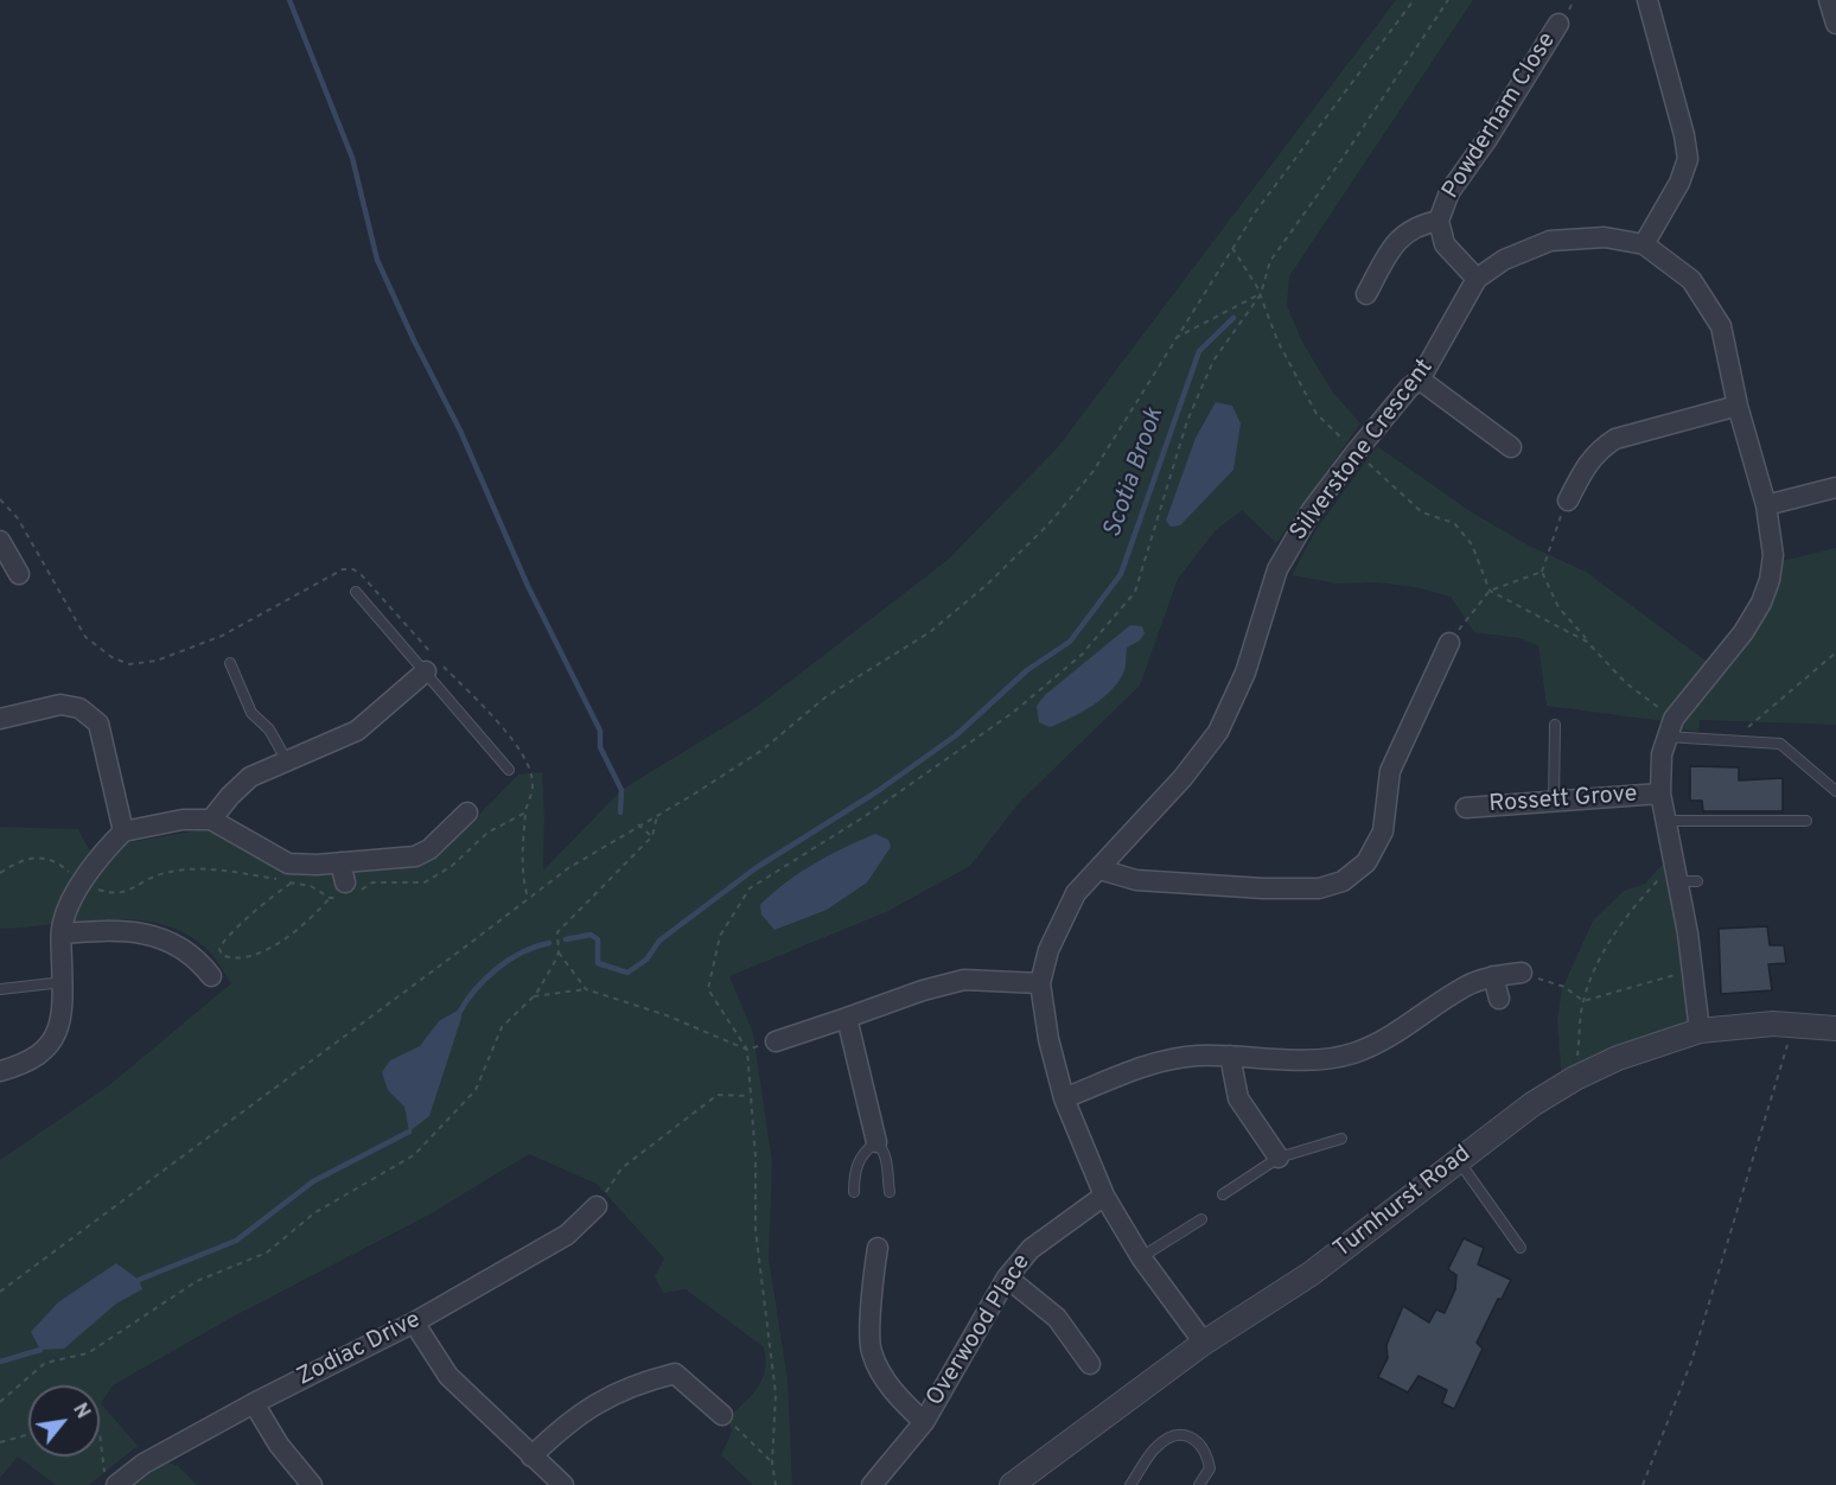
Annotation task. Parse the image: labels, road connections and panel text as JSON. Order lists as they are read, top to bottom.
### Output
{
  "streets": {
    "street": [
      "Powderham Close",
      "Silverstone Crescent",
      "Rossett Grove",
      "Turnhurst Road",
      "Overwood Place",
      "Zodiac Drive"
    ]
  },
  "crossings": [
    ["Powderham Close", "Silverstone Crescent"],
    ["Silverstone Crescent", "Turnhurst Road"],
    ["Silverstone Crescent", "Overwood Place"]
  ],
  "water": ["Scotia Brook"],
  "north": "top right"
}
